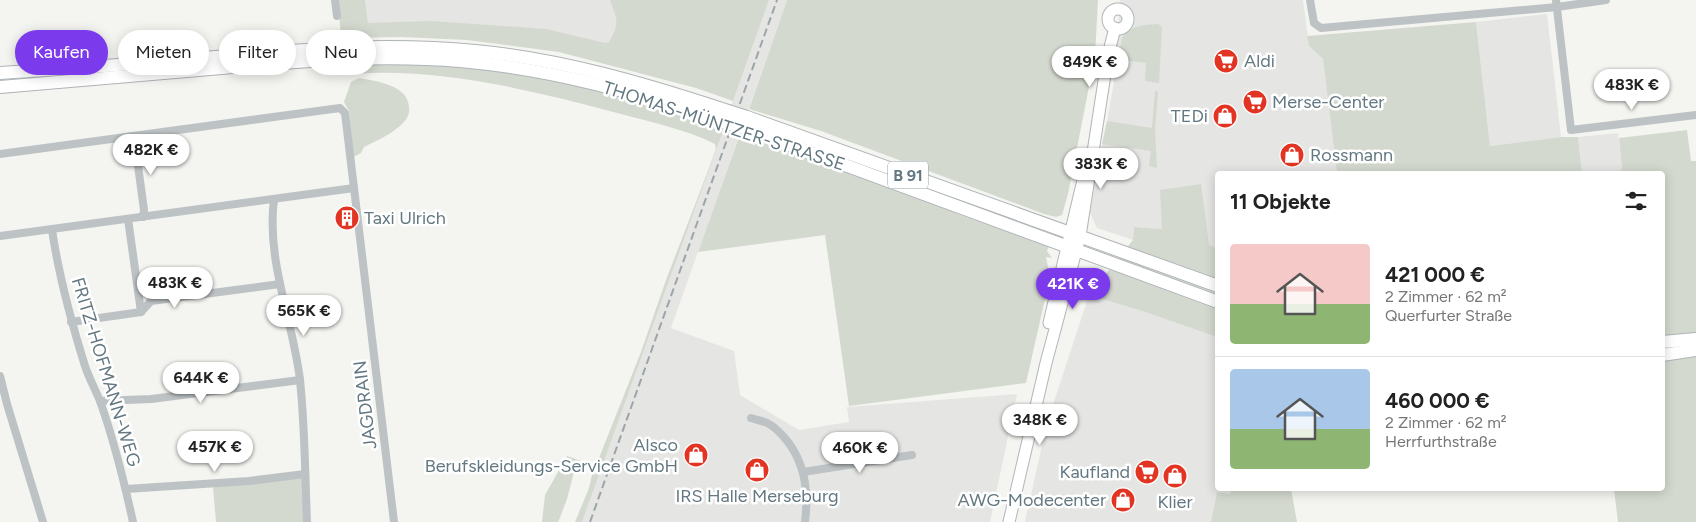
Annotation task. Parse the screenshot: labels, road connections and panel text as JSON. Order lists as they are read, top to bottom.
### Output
{
  "streets": {
    "main road": ["THOMAS-MÜNTZER-STRASSE", "B 91"],
    "street": ["FRITZ-HOFMANN-WEG", "JAGDRAIN"]
  },
  "places": {
    "supermarket": ["Aldi", "Merse-Center", "Kaufland"],
    "shop": [
      "TEDi",
      "Rossmann",
      "Alsco Berufskleidungs-Service GmbH",
      "IRS Halle Merseburg",
      "Klier",
      "AWG-Modecenter"
    ],
    "building": ["Taxi Ulrich"]
  },
  "page": {
    "chip": [
      "Kaufen",
      "Mieten",
      "Filter",
      "Neu"
    ],
    "price": [
      "849K €",
      "483K €",
      "482K €",
      "383K €",
      "483K €",
      "421K €",
      "565K €",
      "644K €",
      "348K €",
      "457K €",
      "460K €"
    ],
    "heading": "11 Objekte",
    "list": [
      {
        "name": "421 000 €",
        "note": "2 Zimmer · 62 m² · Querfurter Straße"
      },
      {
        "name": "460 000 €",
        "note": "2 Zimmer · 62 m² · Herrfurthstraße"
      }
    ]
  }
}
